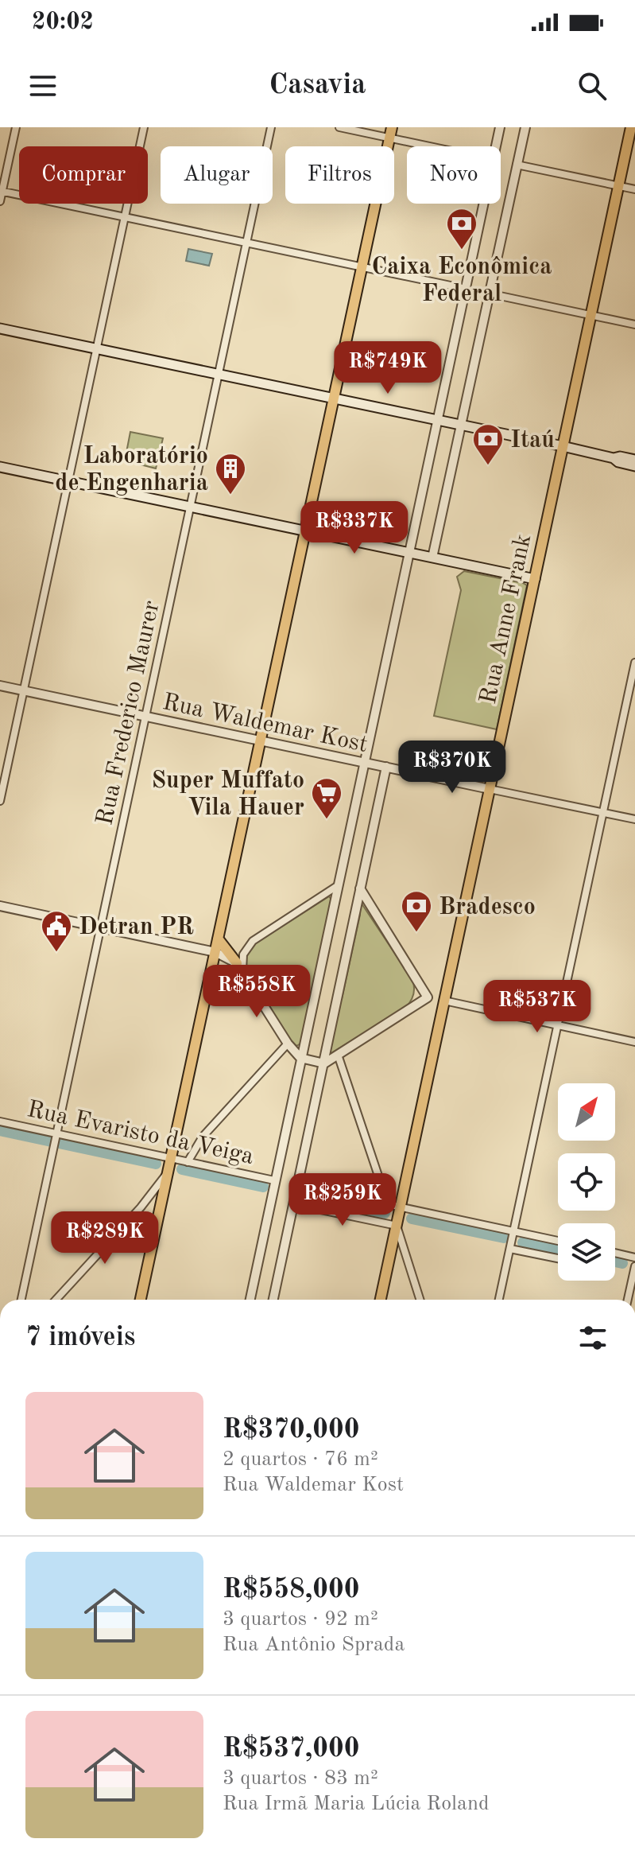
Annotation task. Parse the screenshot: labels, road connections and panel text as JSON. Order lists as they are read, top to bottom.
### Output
{
  "streets": {
    "main road": ["Rua Anne Frank"],
    "street": ["Rua Frederico Maurer", "Rua Waldemar Kost", "Rua Evaristo da Veiga"]
  },
  "crossings": [
    ["Rua Anne Frank", "Rua Waldemar Kost"],
    ["Rua Frederico Maurer", "Rua Waldemar Kost"],
    ["Rua Frederico Maurer", "Rua Evaristo da Veiga"]
  ],
  "places": {
    "bank": ["Caixa Econômica Federal", "Itaú", "Bradesco"],
    "building": ["Laboratório de Engenharia"],
    "supermarket": ["Super Muffato Vila Hauer"],
    "public building": ["Detran PR"]
  },
  "north": "top right",
  "page": {
    "status": "20:02",
    "header": "Casavia",
    "chip": [
      "Comprar",
      "Alugar",
      "Filtros",
      "Novo"
    ],
    "price": [
      "R$749K",
      "R$337K",
      "R$370K",
      "R$558K",
      "R$537K",
      "R$259K",
      "R$289K"
    ],
    "heading": "7 imóveis",
    "list": [
      {
        "name": "R$370,000",
        "note": "2 quartos · 76 m² · Rua Waldemar Kost"
      },
      {
        "name": "R$558,000",
        "note": "3 quartos · 92 m² · Rua Antônio Sprada"
      },
      {
        "name": "R$537,000",
        "note": "3 quartos · 83 m² · Rua Irmã Maria Lúcia Roland"
      }
    ]
  }
}
